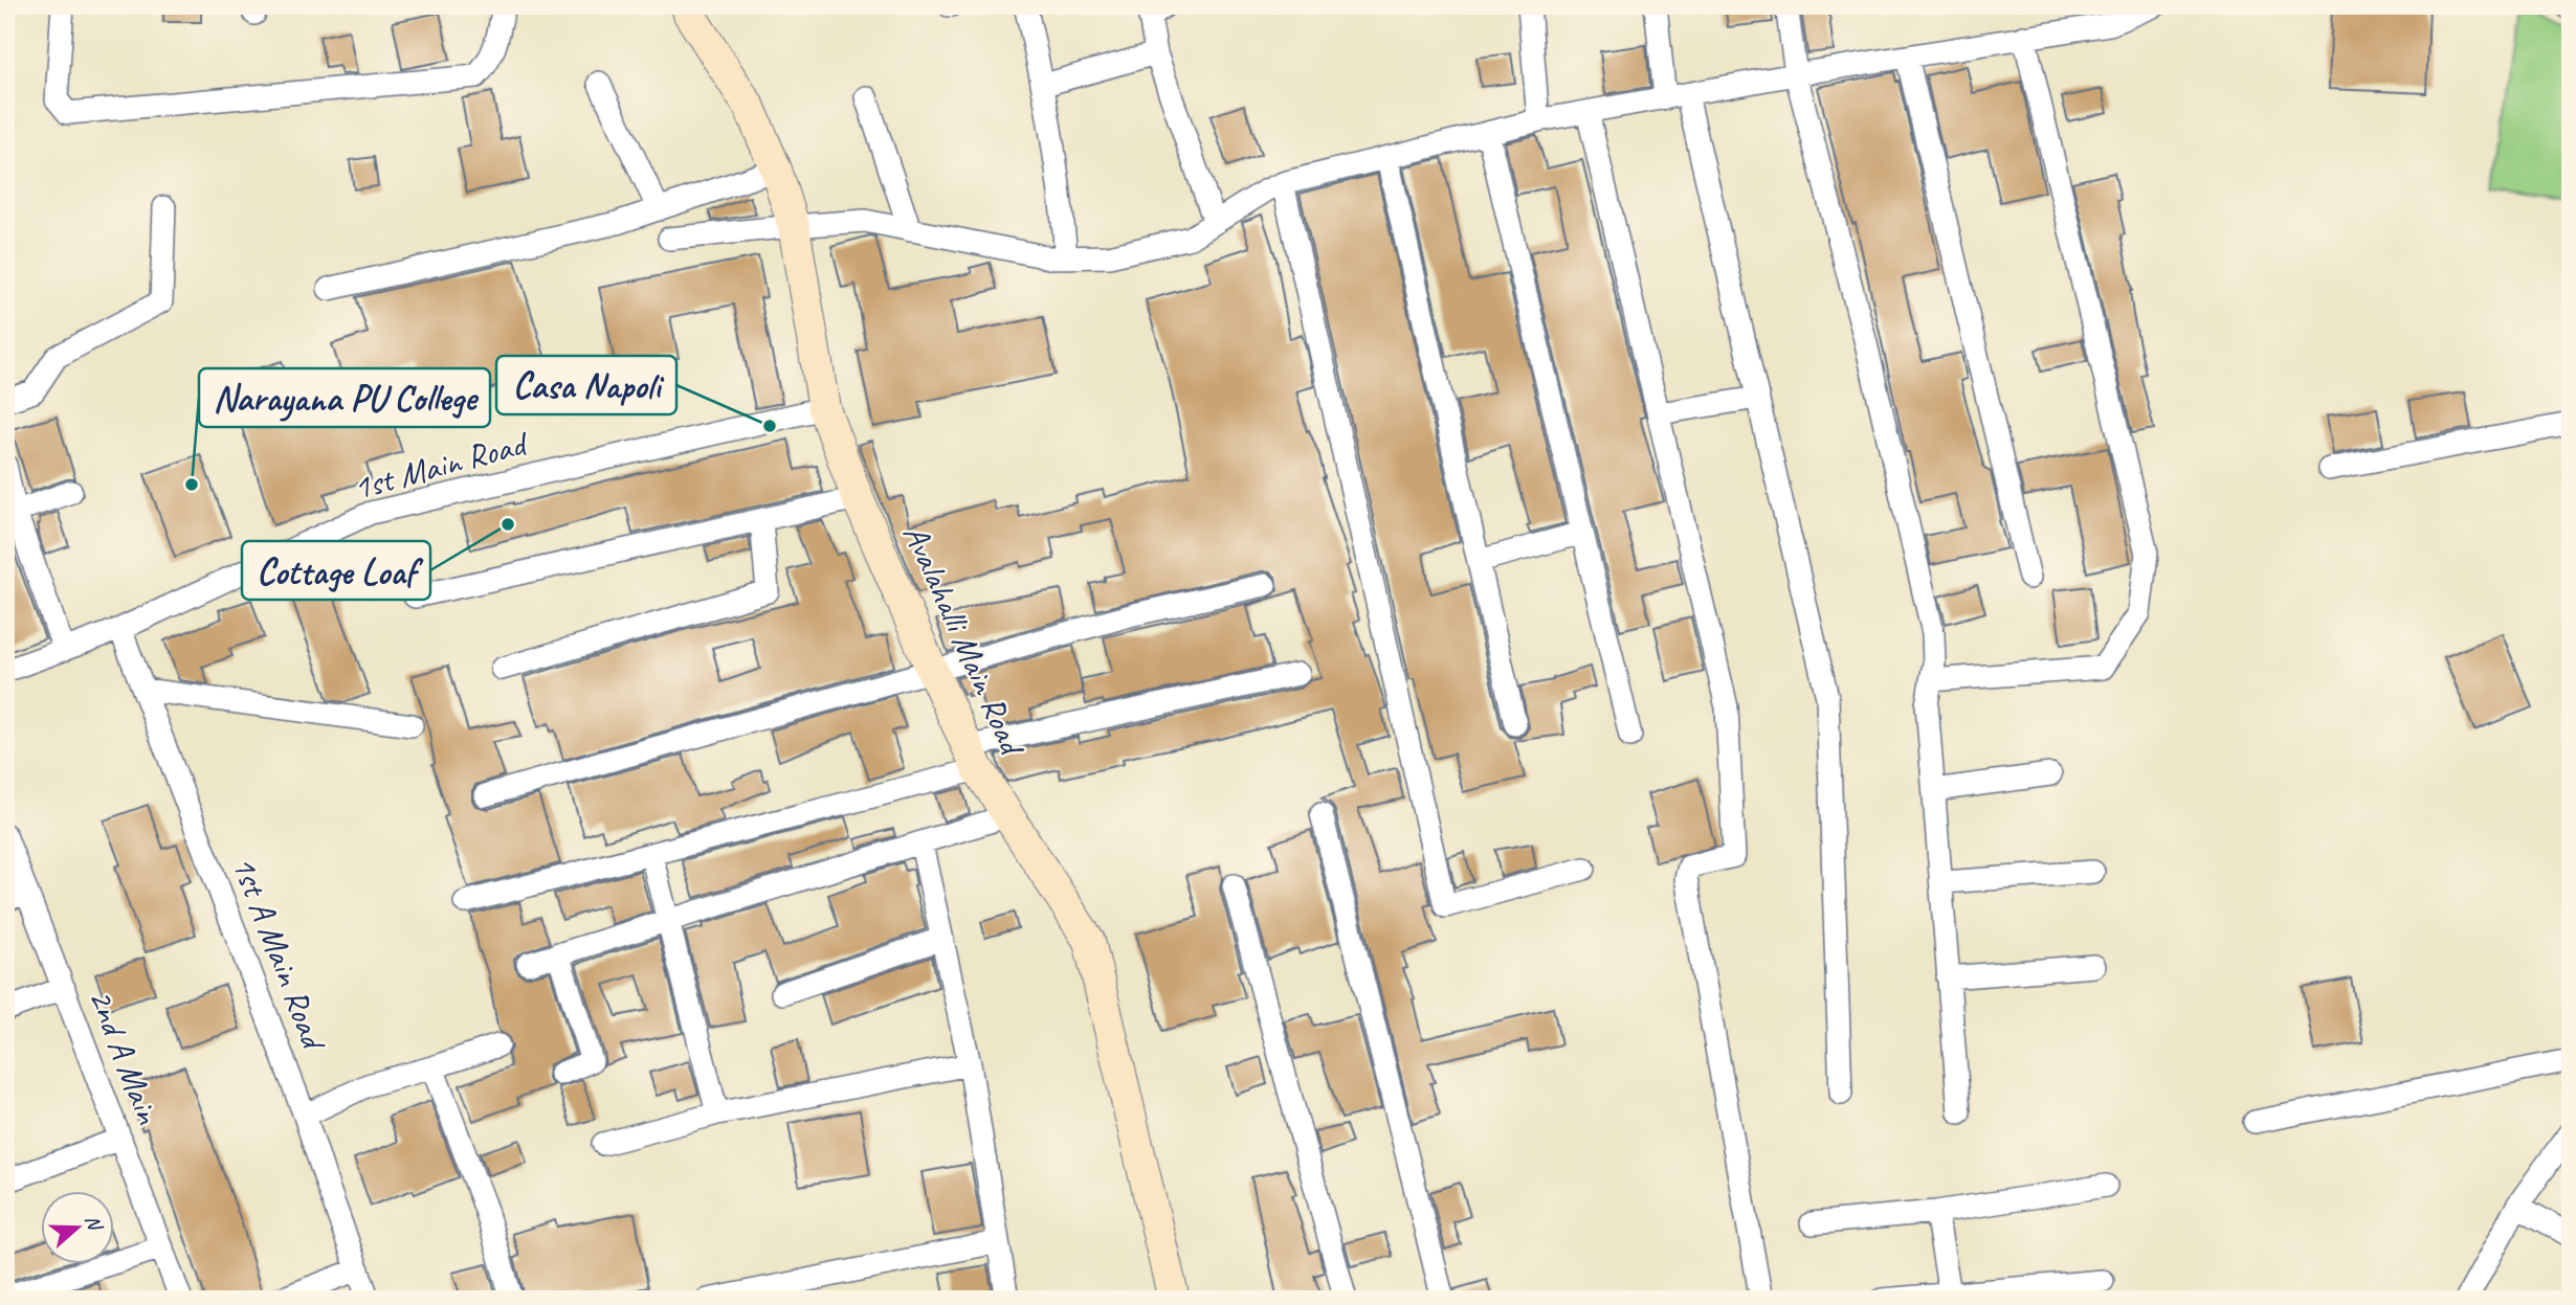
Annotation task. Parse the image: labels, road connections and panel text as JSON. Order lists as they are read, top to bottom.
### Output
{
  "streets": {
    "main road": ["Avalahalli Main Road"],
    "street": ["1st Main Road", "1st A Main Road", "2nd A Main"]
  },
  "crossings": [
    ["1st Main Road", "Avalahalli Main Road"],
    ["1st Main Road", "1st A Main Road"]
  ],
  "places": ["Casa Napoli", "Narayana PU College", "Cottage Loaf"],
  "north": "right"
}
